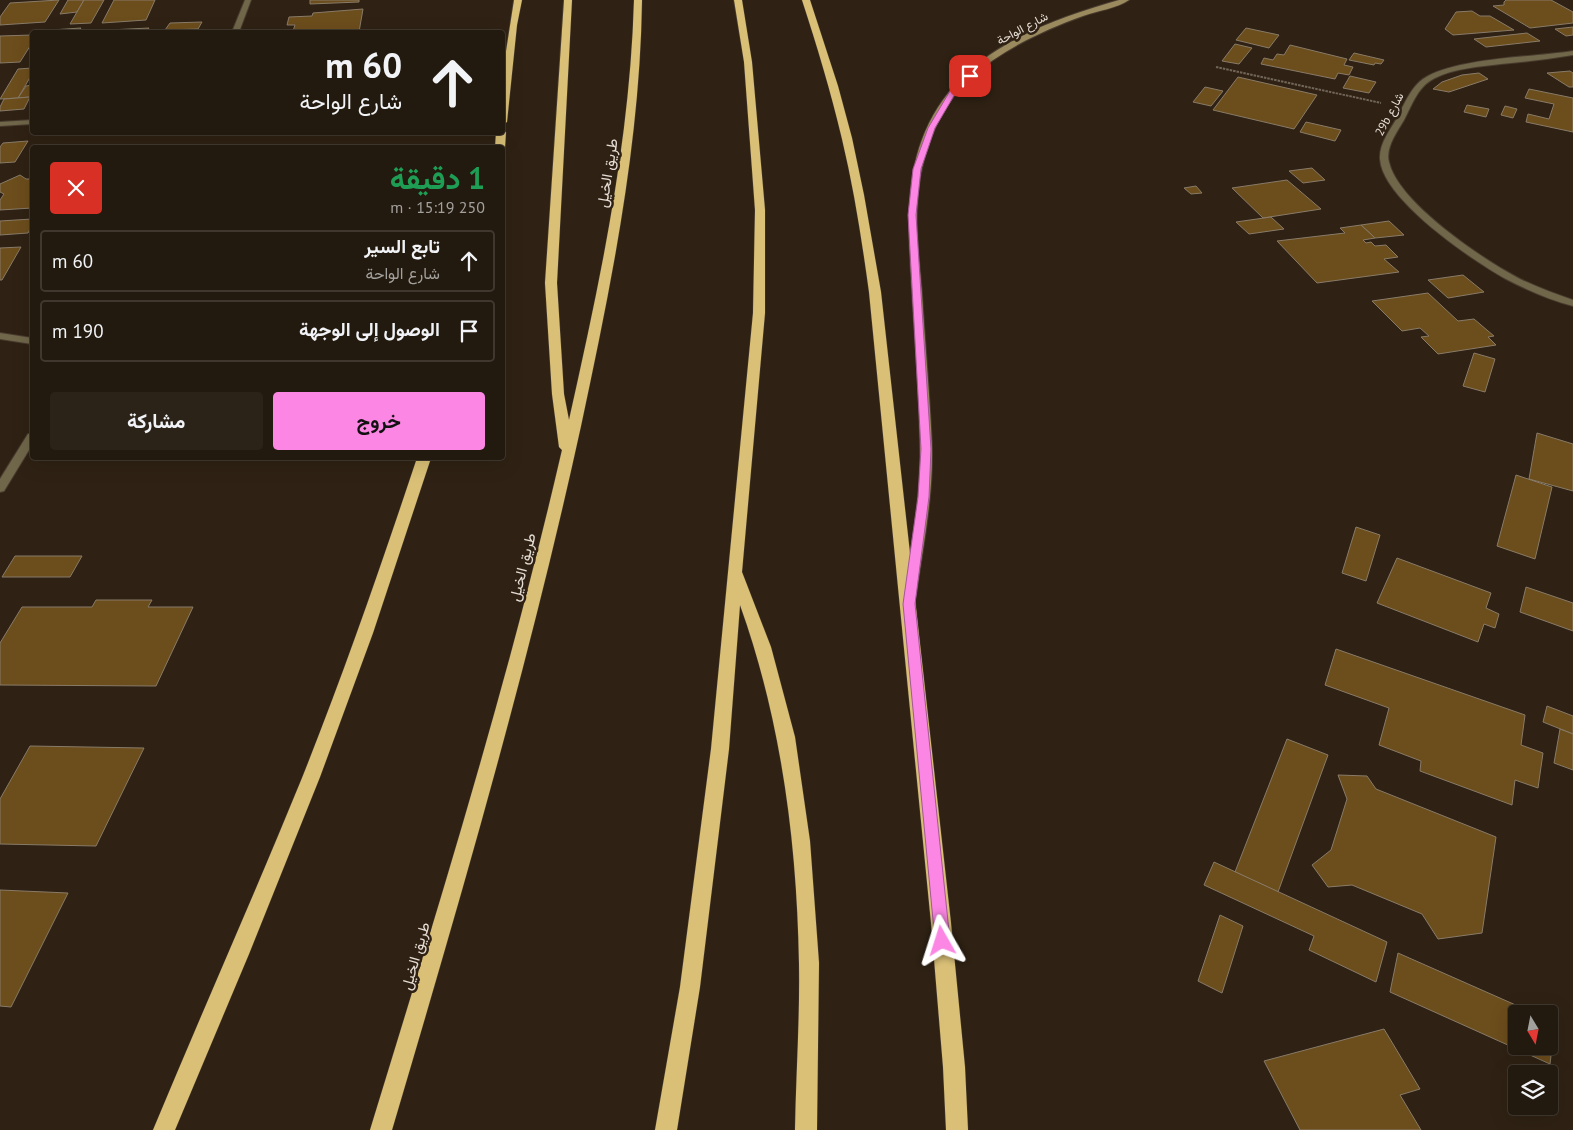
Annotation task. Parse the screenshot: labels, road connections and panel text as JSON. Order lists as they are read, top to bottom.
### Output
{
  "streets": {
    "highway": ["طريق الخيل"],
    "street": ["شارع الواحة", "29b شارع"]
  },
  "north": "bottom",
  "page": {
    "turn": ["60 m", "شارع الواحة"],
    "heading": ["1 دقيقة", "250 m · 15:19"],
    "list": [
      {
        "name": "تابع السير",
        "note": "شارع الواحة",
        "value": "60 m"
      },
      {
        "name": "الوصول إلى الوجهة",
        "value": "190 m"
      }
    ],
    "buttons": ["خروج", "مشاركة"]
  }
}
